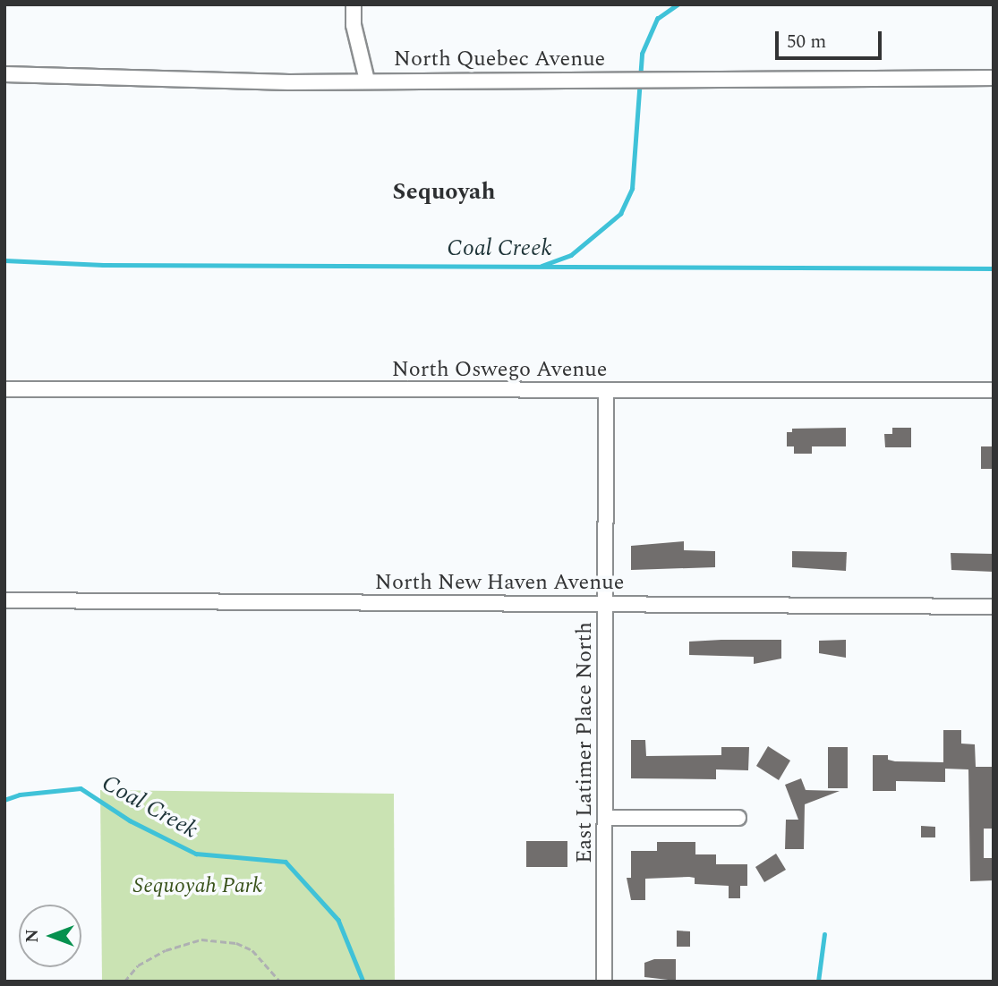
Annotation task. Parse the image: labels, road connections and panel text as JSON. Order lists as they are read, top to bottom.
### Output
{
  "streets": {
    "street": [
      "North Quebec Avenue",
      "North Oswego Avenue",
      "North New Haven Avenue",
      "East Latimer Place North"
    ]
  },
  "crossings": [
    ["North Oswego Avenue", "East Latimer Place North"],
    ["North New Haven Avenue", "East Latimer Place North"]
  ],
  "districts": ["Sequoyah"],
  "water": ["Coal Creek"],
  "parks": ["Sequoyah Park"],
  "scale_bar": "50 m",
  "north": "left"
}
